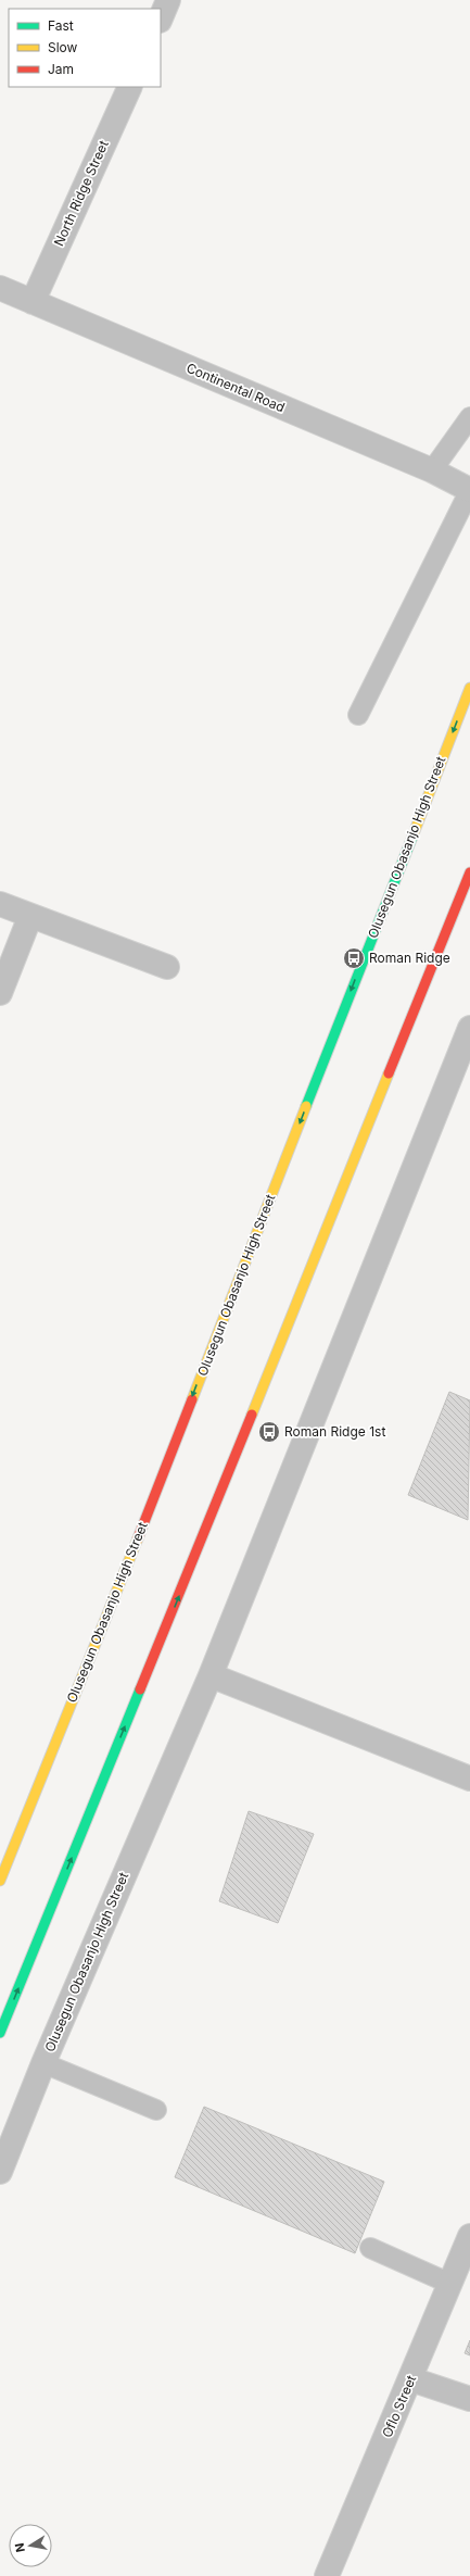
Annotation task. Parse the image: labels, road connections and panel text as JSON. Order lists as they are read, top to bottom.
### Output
{
  "streets": {
    "main road": ["Olusegun Obasanjo High Street"],
    "street": ["North Ridge Street", "Continental Road", "Oflo Street"]
  },
  "crossings": [
    ["North Ridge Street", "Continental Road"]
  ],
  "places": {
    "bus stop": ["Roman Ridge", "Roman Ridge 1st"]
  },
  "legend": ["Fast", "Slow", "Jam"],
  "north": "left"
}
